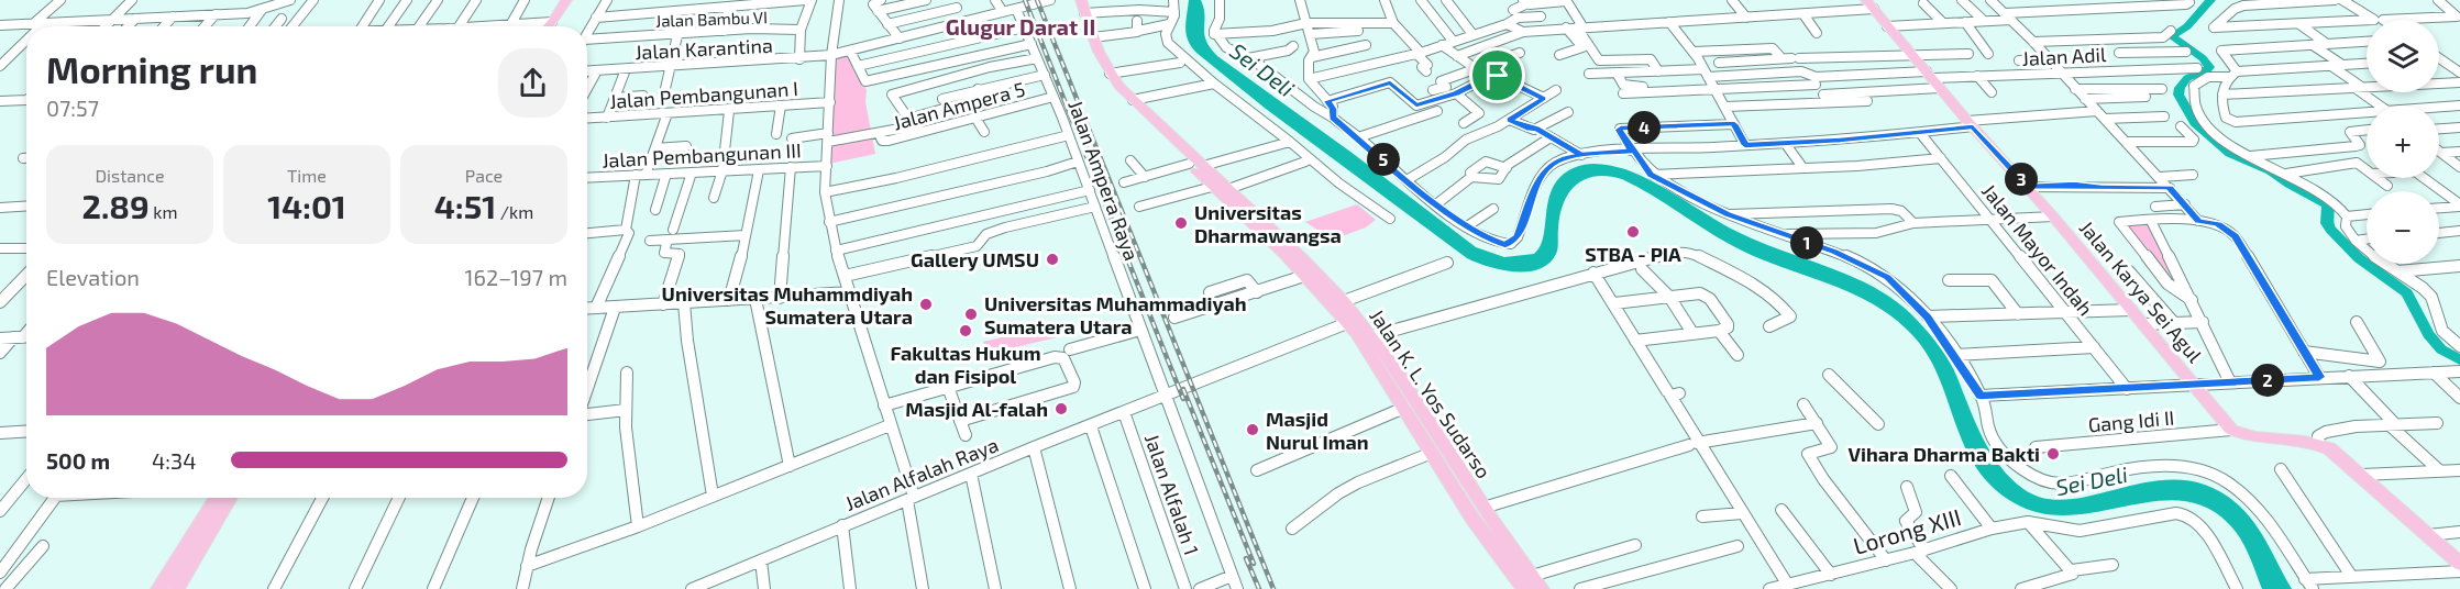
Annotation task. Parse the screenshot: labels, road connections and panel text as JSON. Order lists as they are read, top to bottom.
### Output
{
  "streets": {
    "main road": ["Jalan Karya Sei Agul", "Jalan K. L. Yos Sudarso"],
    "street": [
      "Jalan Bambu VI",
      "Jalan Karantina",
      "Jalan Adil",
      "Jalan Pembangunan I",
      "Jalan Ampera 5",
      "Jalan Pembangunan III",
      "Jalan Ampera Raya",
      "Jalan Mayor Indah",
      "Gang Idi II",
      "Jalan Alfalah Raya",
      "Jalan Alfalah 1",
      "Lorong XIII"
    ]
  },
  "crossings": [
    ["Jalan Karantina", "Jalan Ampera Raya"],
    ["Jalan Adil", "Jalan Karya Sei Agul"],
    ["Jalan Ampera 5", "Jalan Ampera Raya"],
    ["Jalan Ampera Raya", "Jalan Alfalah Raya"],
    ["Jalan Karya Sei Agul", "Gang Idi II"],
    ["Jalan K. L. Yos Sudarso", "Jalan Alfalah Raya"],
    ["Jalan Alfalah Raya", "Jalan Alfalah 1"]
  ],
  "districts": ["Glugur Darat II"],
  "water": ["Sei Deli"],
  "places": [
    "Universitas Dharmawangsa",
    "STBA - PIA",
    "Gallery UMSU",
    "Universitas Muhammdiyah Sumatera Utara",
    "Universitas Muhammadiyah Sumatera Utara",
    "Fakultas Hukum dan Fisipol",
    "Masjid Al-falah",
    "Masjid Nurul Iman",
    "Vihara Dharma Bakti"
  ],
  "page": {
    "map_buttons": ["+", "−"],
    "heading": ["Morning run", "07:57"],
    "pins": [
      "4",
      "5",
      "3",
      "1",
      "2"
    ],
    "stats": [
      ["Distance", "2.89 km"],
      ["Time", "14:01"],
      ["Pace", "4:51 /km"]
    ],
    "chart": ["Elevation", "162–197 m"],
    "list": [
      {
        "name": "500 m",
        "note": "4:34"
      }
    ]
  }
}
